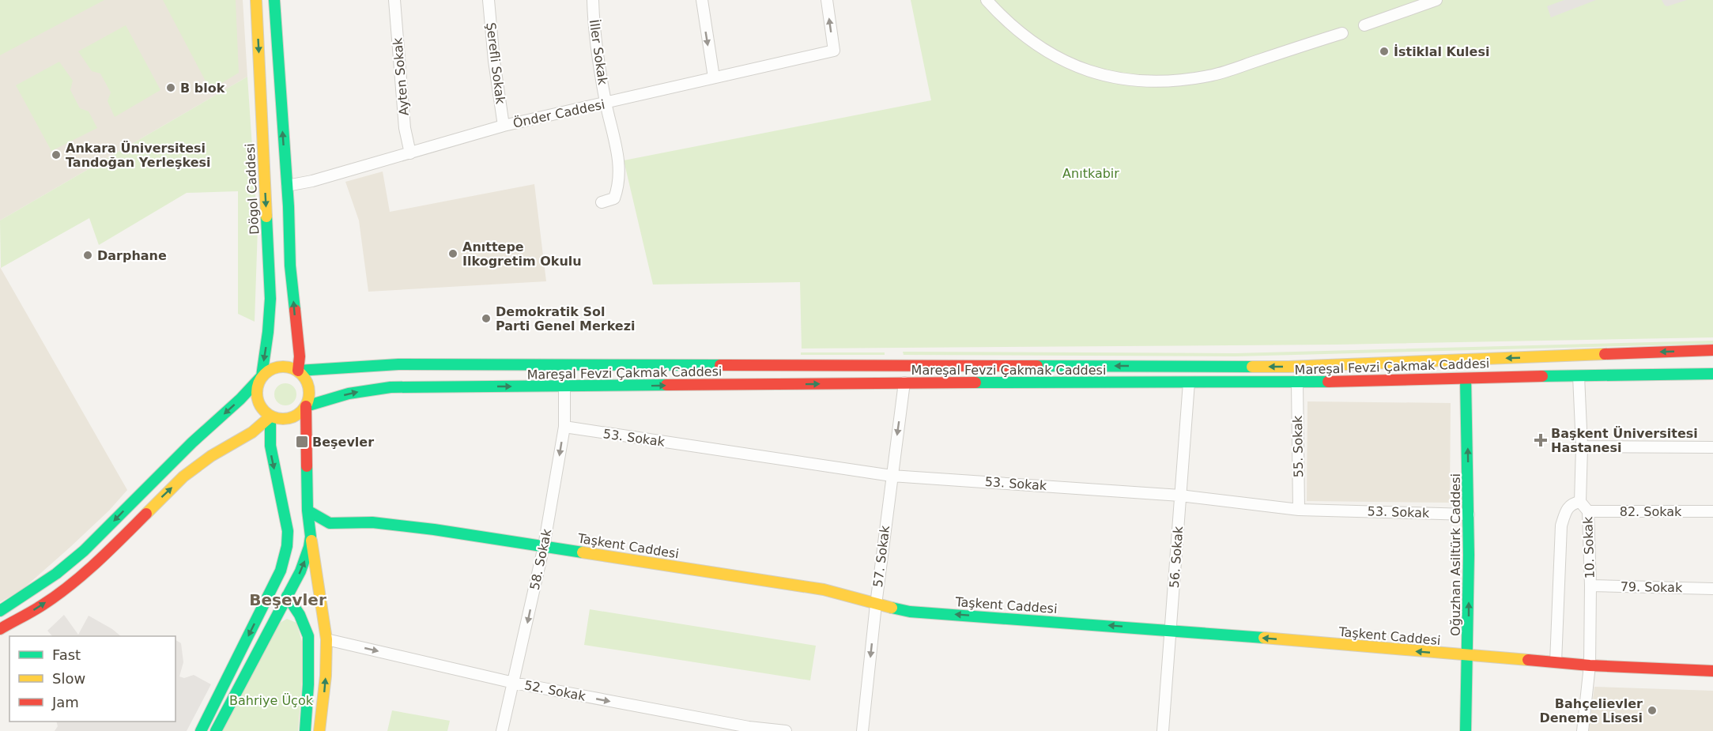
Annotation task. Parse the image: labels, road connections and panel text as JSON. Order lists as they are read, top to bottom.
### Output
{
  "streets": {
    "main road": [
      "Dögol Caddesi",
      "Mareşal Fevzi Çakmak Caddesi",
      "Taşkent Caddesi",
      "Oğuzhan Asiltürk Caddesi"
    ],
    "street": [
      "İller Sokak",
      "Şerefli Sokak",
      "Ayten Sokak",
      "Önder Caddesi",
      "53. Sokak",
      "55. Sokak",
      "82. Sokak",
      "10. Sokak",
      "57. Sokak",
      "56. Sokak",
      "58. Sokak",
      "79. Sokak",
      "52. Sokak"
    ]
  },
  "crossings": [
    ["İller Sokak", "Önder Caddesi"],
    ["Şerefli Sokak", "Önder Caddesi"],
    ["Ayten Sokak", "Önder Caddesi"],
    ["Dögol Caddesi", "Mareşal Fevzi Çakmak Caddesi"],
    ["Mareşal Fevzi Çakmak Caddesi", "55. Sokak"],
    ["Mareşal Fevzi Çakmak Caddesi", "10. Sokak"],
    ["Mareşal Fevzi Çakmak Caddesi", "Oğuzhan Asiltürk Caddesi"],
    ["Mareşal Fevzi Çakmak Caddesi", "57. Sokak"],
    ["Mareşal Fevzi Çakmak Caddesi", "56. Sokak"],
    ["Mareşal Fevzi Çakmak Caddesi", "58. Sokak"],
    ["53. Sokak", "55. Sokak"],
    ["53. Sokak", "Oğuzhan Asiltürk Caddesi"],
    ["53. Sokak", "57. Sokak"],
    ["53. Sokak", "56. Sokak"],
    ["53. Sokak", "58. Sokak"],
    ["82. Sokak", "10. Sokak"],
    ["Taşkent Caddesi", "10. Sokak"],
    ["Taşkent Caddesi", "Oğuzhan Asiltürk Caddesi"],
    ["Taşkent Caddesi", "57. Sokak"],
    ["Taşkent Caddesi", "56. Sokak"],
    ["Taşkent Caddesi", "58. Sokak"],
    ["10. Sokak", "79. Sokak"],
    ["58. Sokak", "52. Sokak"]
  ],
  "one_way": [
    "Taşkent Caddesi",
    "Oğuzhan Asiltürk Caddesi",
    "57. Sokak",
    "58. Sokak",
    "52. Sokak"
  ],
  "districts": ["Beşevler"],
  "parks": ["Anıtkabir", "Bahriye Üçok"],
  "places": {
    "other": [
      "İstiklal Kulesi",
      "B blok",
      "Ankara Üniversitesi Tandoğan Yerleşkesi",
      "Anıttepe Ilkogretim Okulu",
      "Darphane",
      "Demokratik Sol Parti Genel Merkezi",
      "Bahçelievler Deneme Lisesi"
    ],
    "health": ["Başkent Üniversitesi Hastanesi"],
    "transit": ["Beşevler"]
  },
  "legend": ["Fast", "Slow", "Jam"]
}
